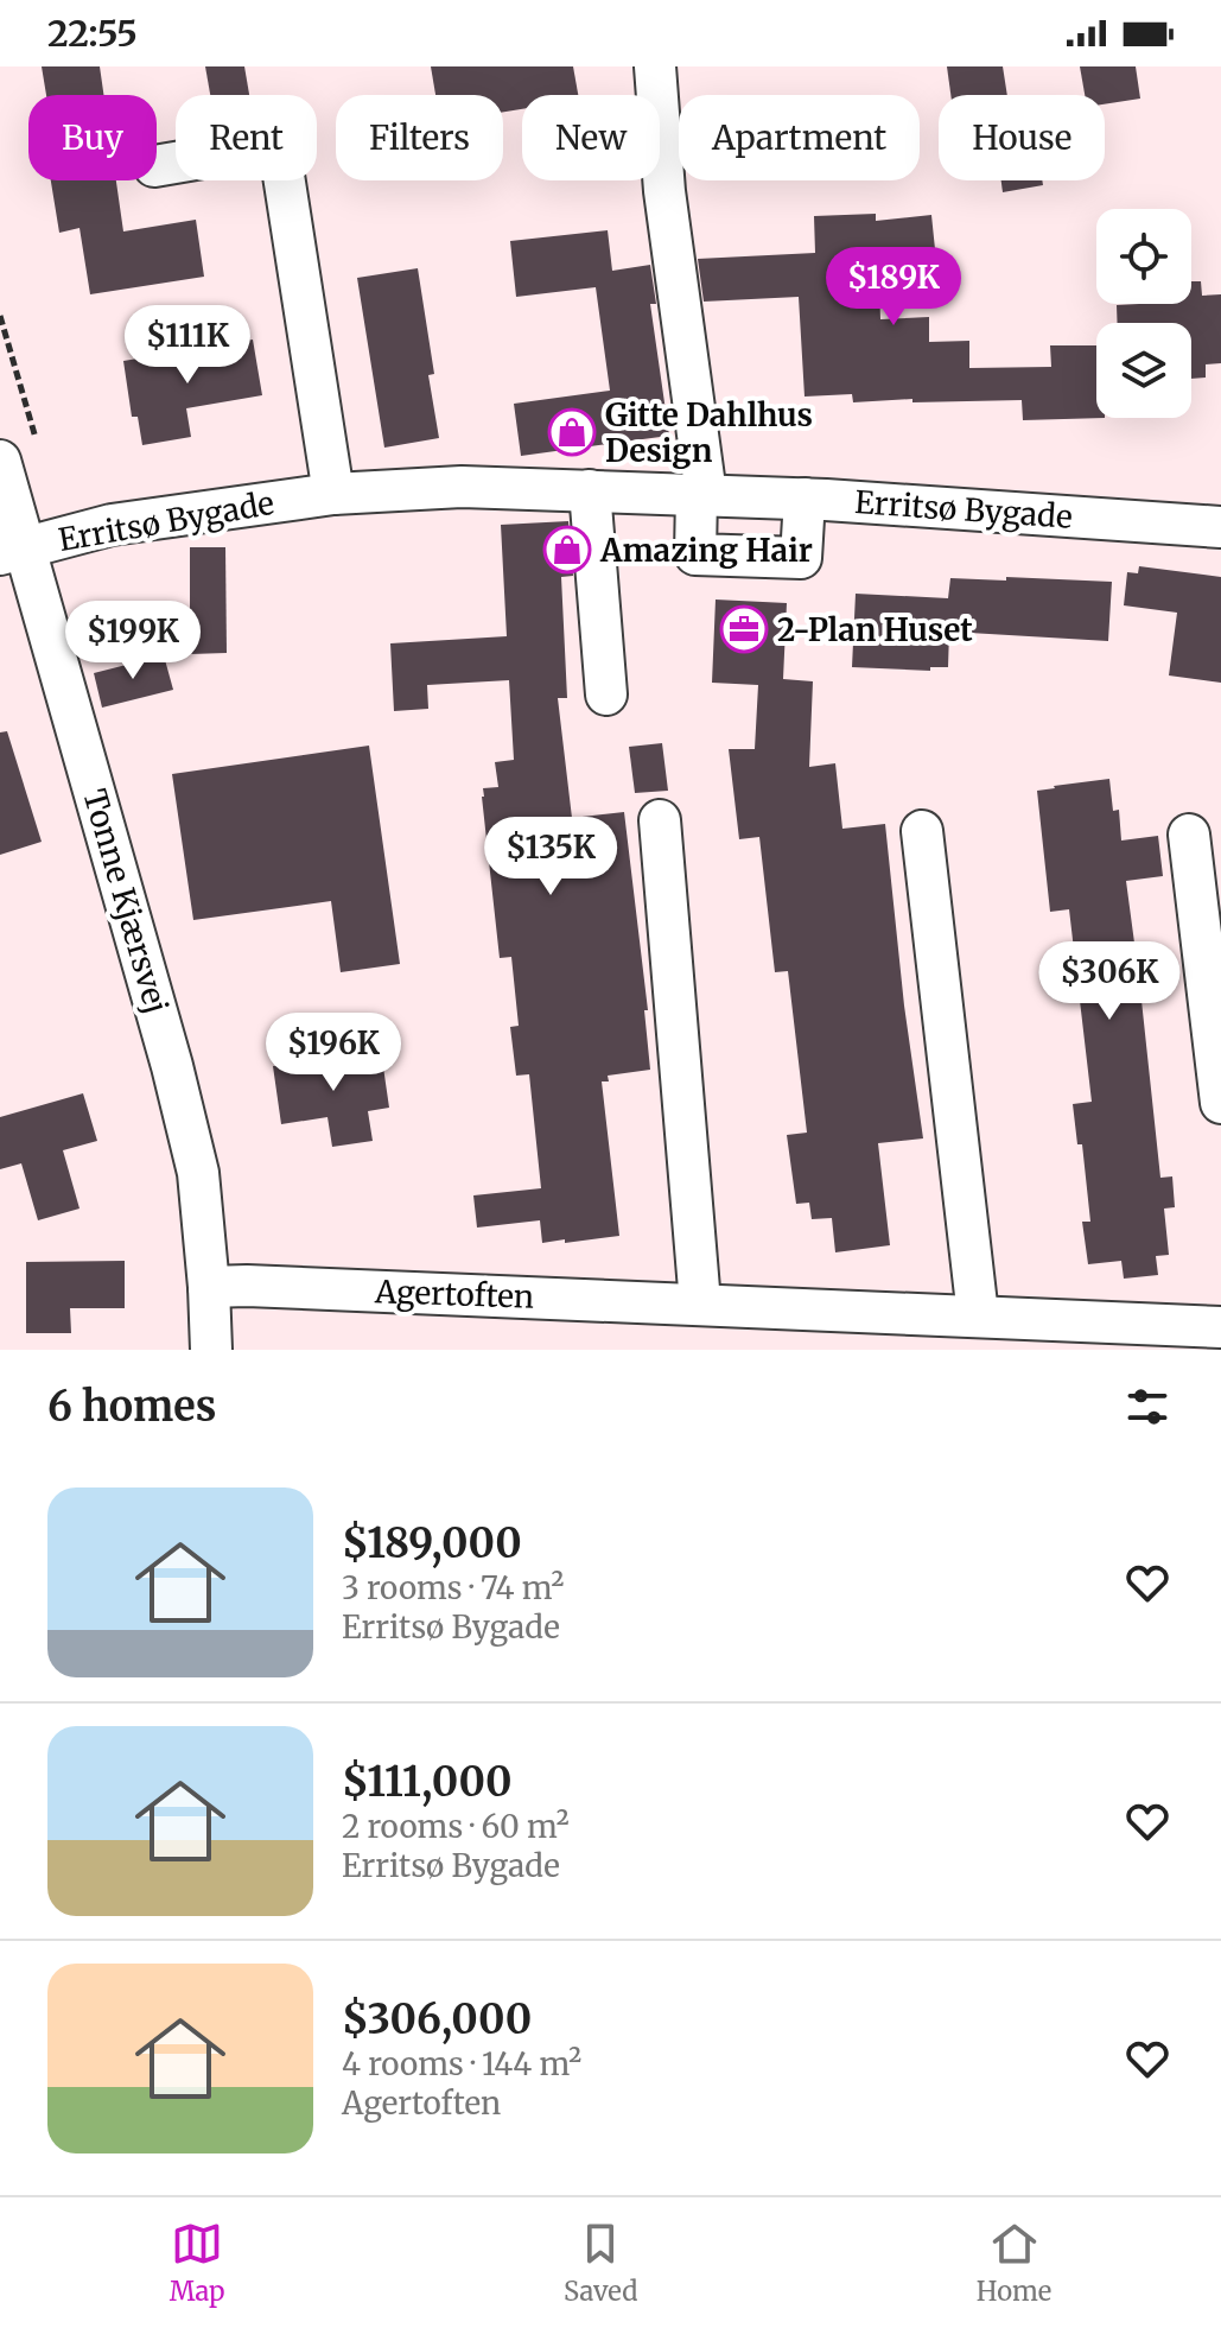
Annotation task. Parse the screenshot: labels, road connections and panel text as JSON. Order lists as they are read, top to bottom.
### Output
{
  "streets": {
    "street": ["Erritsø Bygade", "Tonne Kjærsvej", "Agertoften"]
  },
  "crossings": [
    ["Erritsø Bygade", "Tonne Kjærsvej"],
    ["Tonne Kjærsvej", "Agertoften"]
  ],
  "places": {
    "shop": ["Gitte Dahlhus Design", "Amazing Hair"],
    "office": ["2-Plan Huset"]
  },
  "page": {
    "status": "22:55",
    "chip": [
      "Buy",
      "Rent",
      "Filters",
      "New",
      "Apartment",
      "House"
    ],
    "price": [
      "$189K",
      "$111K",
      "$199K",
      "$135K",
      "$306K",
      "$196K"
    ],
    "heading": "6 homes",
    "list": [
      {
        "name": "$189,000",
        "note": "3 rooms · 74 m² · Erritsø Bygade"
      },
      {
        "name": "$111,000",
        "note": "2 rooms · 60 m² · Erritsø Bygade"
      },
      {
        "name": "$306,000",
        "note": "4 rooms · 144 m² · Agertoften"
      }
    ],
    "tabs": ["Map", "Saved", "Home"]
  }
}
